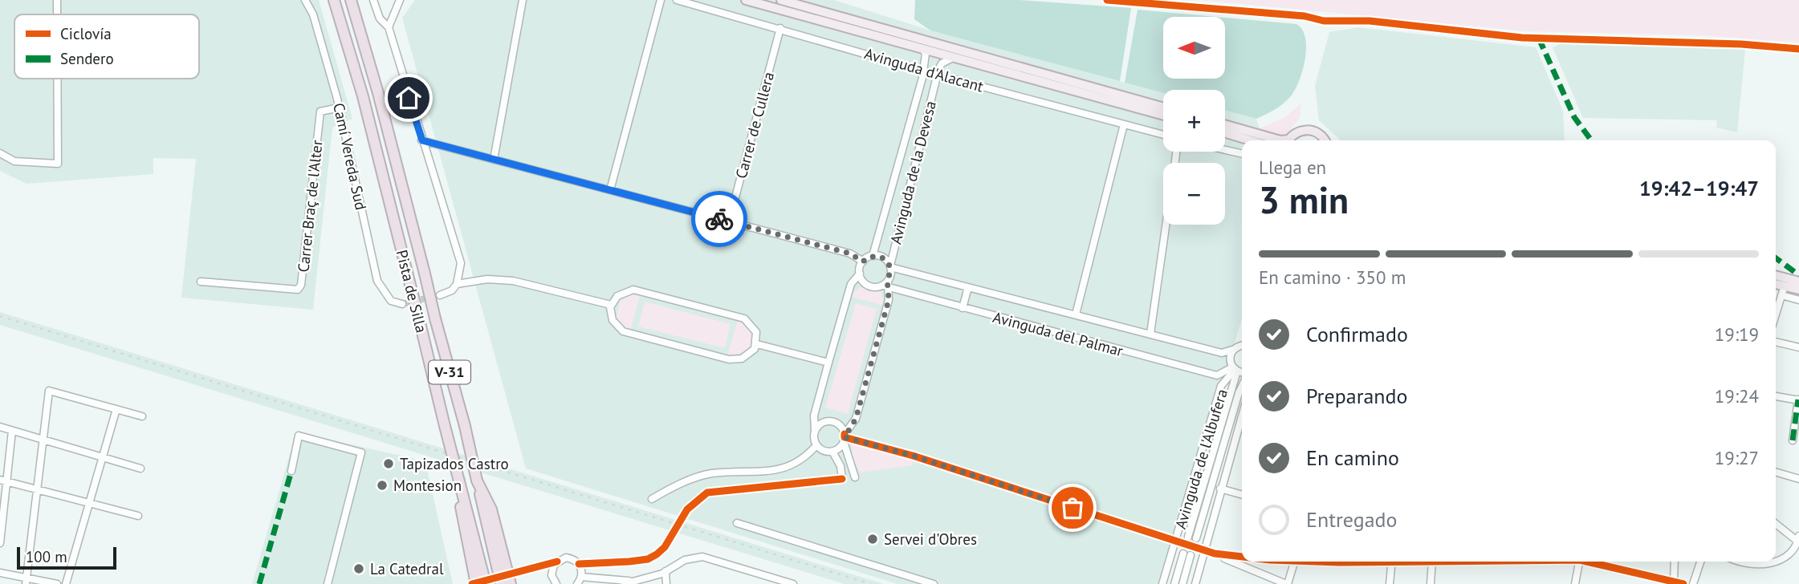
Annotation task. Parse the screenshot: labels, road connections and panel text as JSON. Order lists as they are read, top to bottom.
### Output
{
  "streets": {
    "highway": ["Pista de Silla", "V-31"],
    "main road": ["Avinguda d'Alacant"],
    "street": [
      "Carrer de Cullera",
      "Camí Vereda Sud",
      "Avinguda de la Devesa",
      "Carrer Braç de l'Alter",
      "Avinguda del Palmar",
      "Avinguda de l'Albufera"
    ]
  },
  "crossings": [
    ["Avinguda d'Alacant", "Carrer de Cullera"],
    ["Avinguda d'Alacant", "Avinguda de la Devesa"],
    ["Camí Vereda Sud", "Carrer Braç de l'Alter"],
    ["Avinguda de la Devesa", "Avinguda del Palmar"],
    ["Avinguda del Palmar", "Avinguda de l'Albufera"]
  ],
  "places": [
    "Tapizados Castro",
    "Montesion",
    "Servei d'Obres",
    "La Catedral"
  ],
  "legend": ["Ciclovía", "Sendero"],
  "scale_bar": "100 m",
  "north": "left",
  "page": {
    "map_buttons": ["+", "−"],
    "heading": ["3 min", "Llega en", "19:42–19:47"],
    "bar": "En camino · 350 m",
    "list": [
      ["Confirmado", "19:19"],
      ["Preparando", "19:24"],
      ["En camino", "19:27"],
      "Entregado"
    ],
    "scale": "100 m"
  }
}
